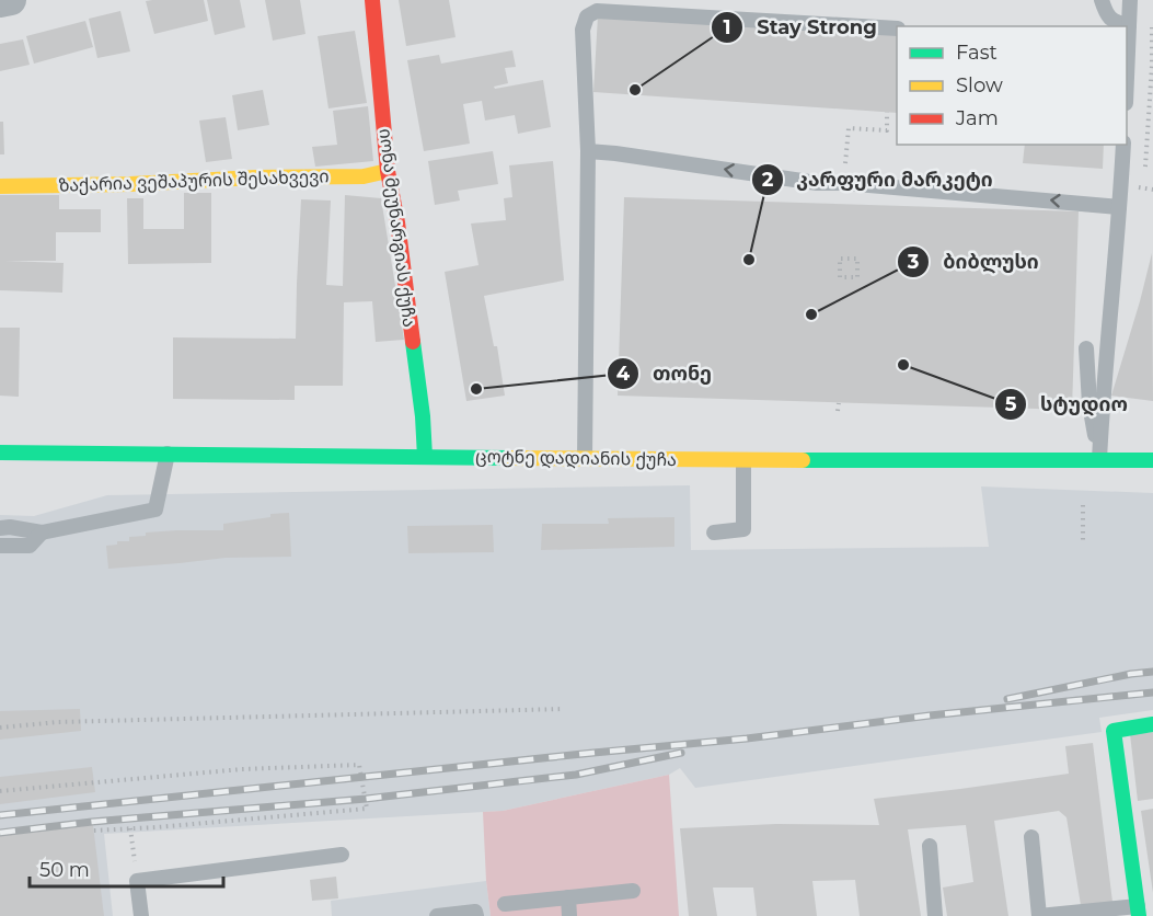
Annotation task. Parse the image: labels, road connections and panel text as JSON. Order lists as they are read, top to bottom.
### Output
{
  "streets": {
    "main road": ["ზაქარია ვეშაპურის შესახვევი", "იონა მეუნარგიას ქუჩა", "ცოტნე დადიანის ქუჩა"]
  },
  "crossings": [
    ["ზაქარია ვეშაპურის შესახვევი", "იონა მეუნარგიას ქუჩა"],
    ["იონა მეუნარგიას ქუჩა", "ცოტნე დადიანის ქუჩა"]
  ],
  "places": [
    "Stay Strong",
    "კარფური მარკეტი",
    "ბიბლუსი",
    "სტუდიო",
    "თონე"
  ],
  "legend": ["Fast", "Slow", "Jam"],
  "scale_bar": "50 m"
}
